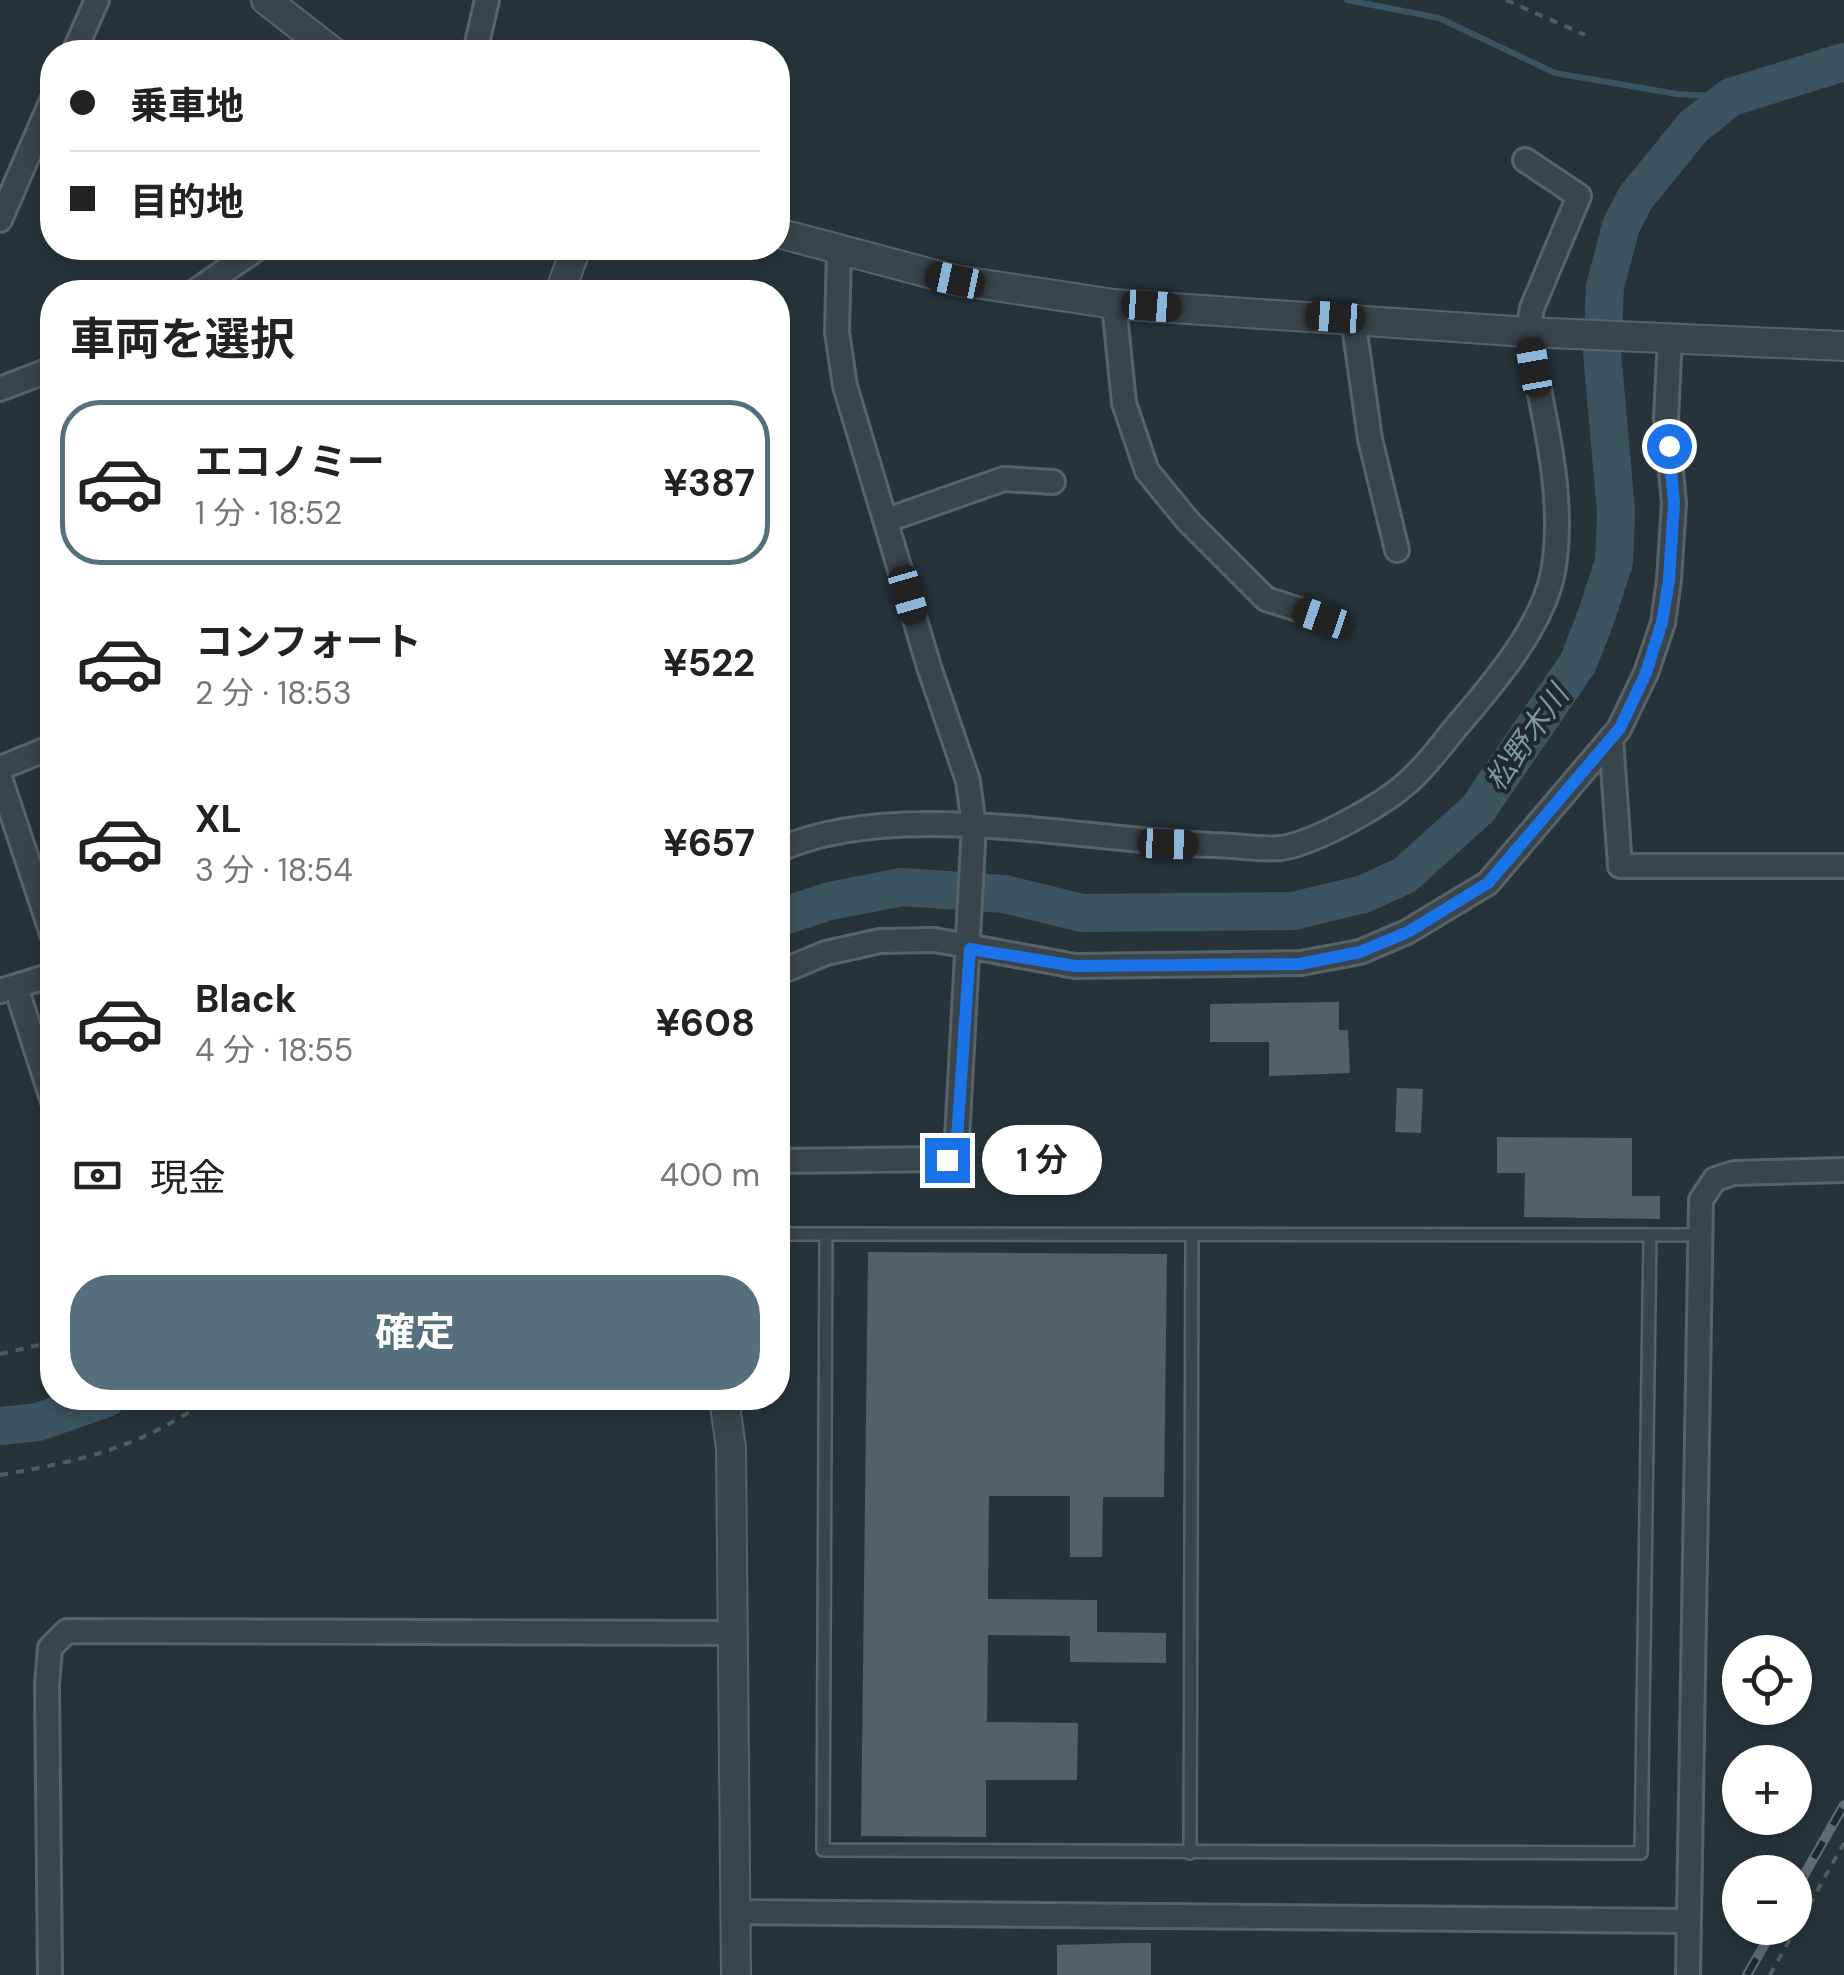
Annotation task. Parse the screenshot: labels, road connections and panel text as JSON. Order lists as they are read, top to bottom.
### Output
{
  "water": ["松野木川"],
  "page": {
    "banner": ["乗車地", "目的地"],
    "heading": "車両を選択",
    "list": [
      {
        "name": "エコノミー",
        "note": "1 分 · 18:52",
        "value": "¥387"
      },
      {
        "name": "コンフォート",
        "note": "2 分 · 18:53",
        "value": "¥522"
      },
      {
        "name": "XL",
        "note": "3 分 · 18:54",
        "value": "¥657"
      },
      {
        "name": "Black",
        "note": "4 分 · 18:55",
        "value": "¥608"
      }
    ],
    "pay": ["現金", "400 m"],
    "bubble": "1 分",
    "buttons": "確定",
    "map_buttons": ["+", "−"]
  }
}
